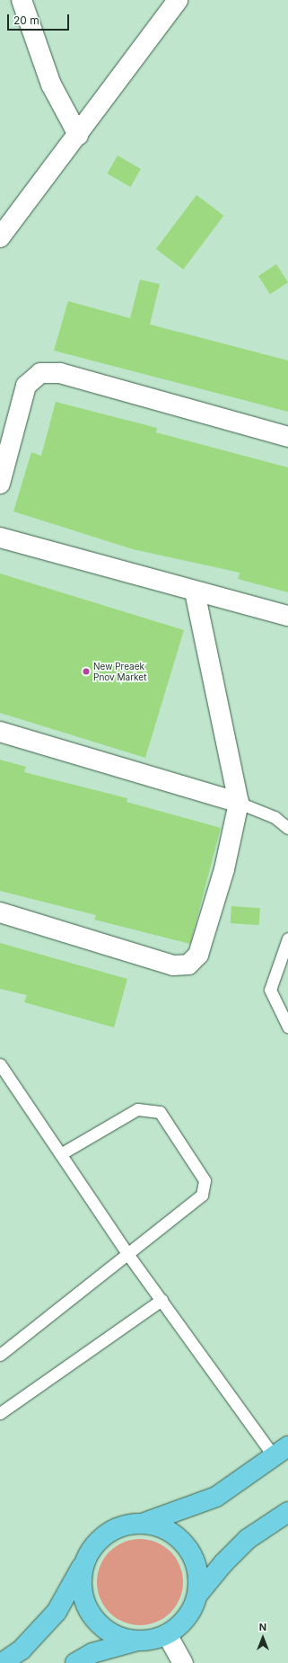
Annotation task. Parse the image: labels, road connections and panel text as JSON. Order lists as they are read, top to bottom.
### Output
{
  "places": ["New Preaek Pnov Market"],
  "scale_bar": "20 m",
  "north": "top"
}
